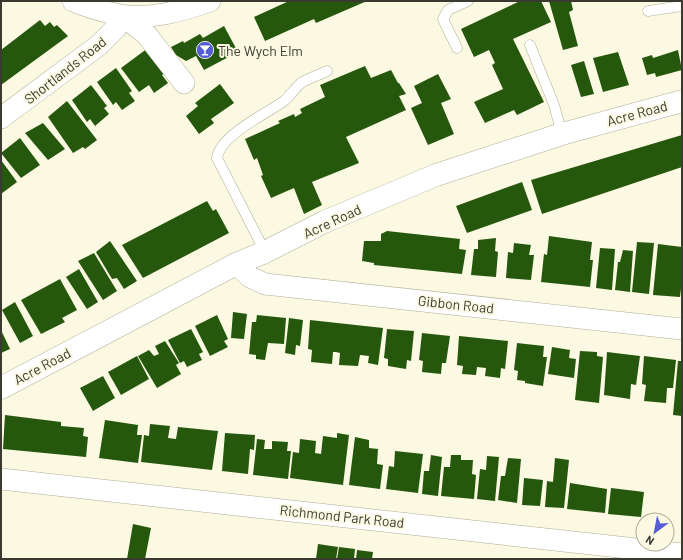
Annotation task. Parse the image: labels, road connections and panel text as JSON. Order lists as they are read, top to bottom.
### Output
{
  "streets": {
    "street": [
      "Shortlands Road",
      "Acre Road",
      "Gibbon Road",
      "Richmond Park Road"
    ]
  },
  "crossings": [
    ["Acre Road", "Gibbon Road"]
  ],
  "places": {
    "bar": ["The Wych Elm"]
  },
  "north": "bottom left"
}
